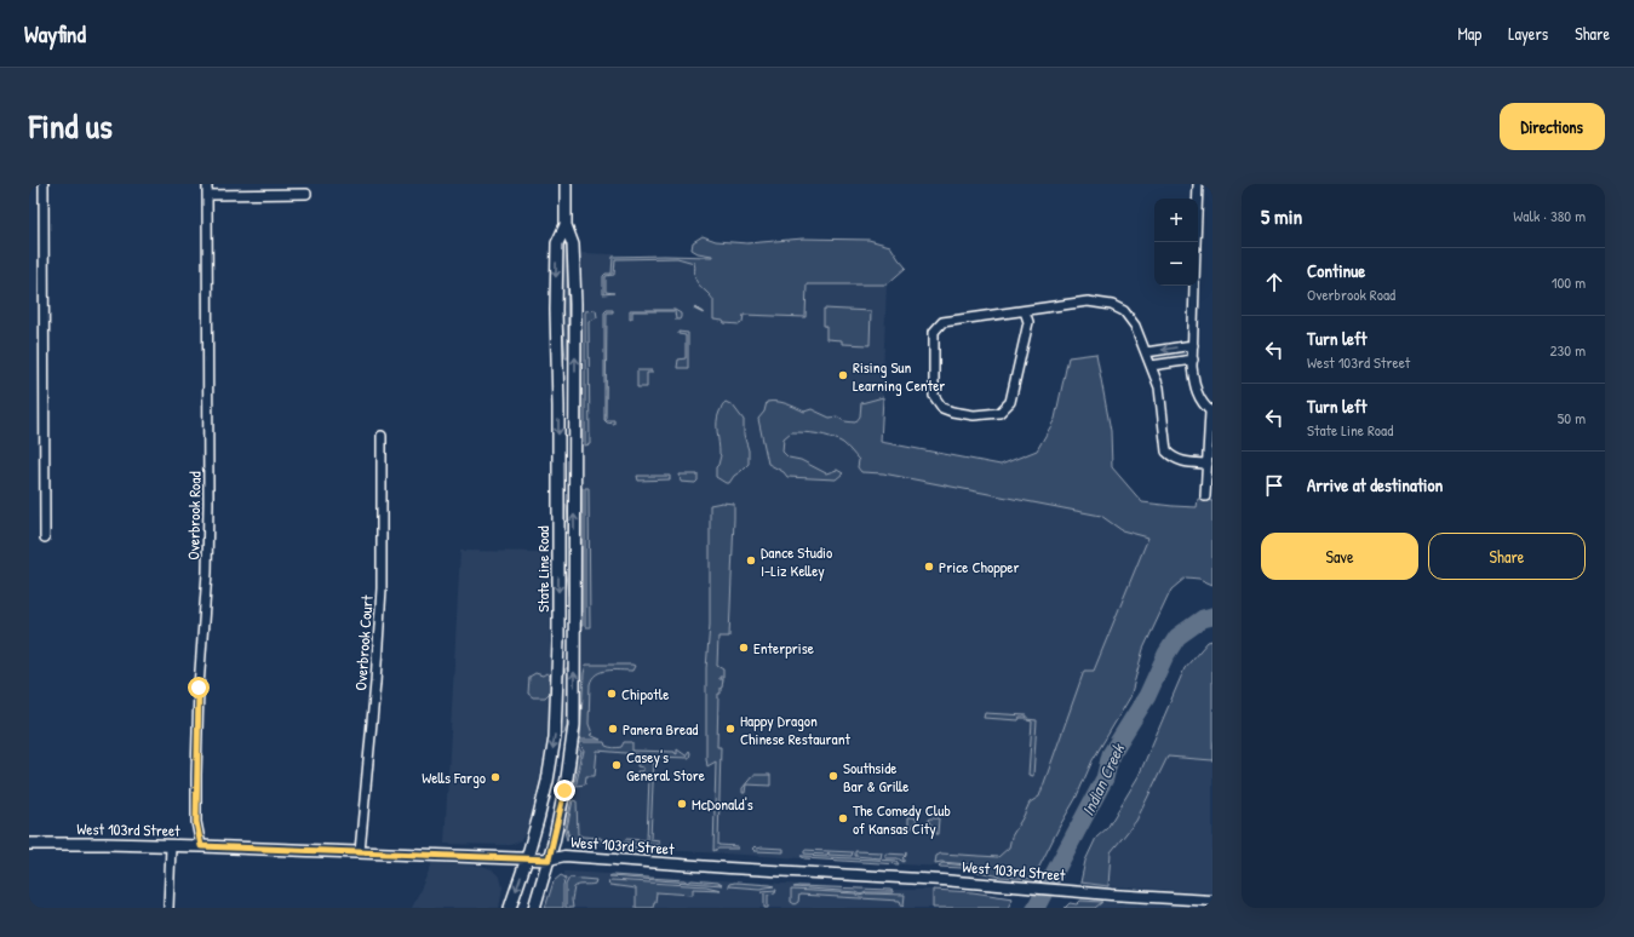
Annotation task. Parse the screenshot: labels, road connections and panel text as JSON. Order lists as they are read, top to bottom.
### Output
{
  "streets": {
    "main road": ["State Line Road", "West 103rd Street"],
    "street": ["Overbrook Road", "Overbrook Court"]
  },
  "crossings": [
    ["Overbrook Road", "West 103rd Street"],
    ["State Line Road", "West 103rd Street"],
    ["Overbrook Court", "West 103rd Street"]
  ],
  "water": ["Indian Creek"],
  "places": [
    "Rising Sun Learning Center",
    "Dance Studio I-Liz Kelley",
    "Price Chopper",
    "Enterprise",
    "Chipotle",
    "Panera Bread",
    "Happy Dragon Chinese Restaurant",
    "Casey's General Store",
    "Southside Bar & Grille",
    "Wells Fargo",
    "McDonald's",
    "The Comedy Club of Kansas City"
  ],
  "page": {
    "header": "Wayfind",
    "nav": ["Map", "Layers", "Share"],
    "title": "Find us",
    "buttons": [
      "Directions",
      ["Save", "Share"]
    ],
    "heading": ["5 min", "Walk · 380 m"],
    "map_buttons": ["+", "−"],
    "list": [
      ["Continue", "Overbrook Road", "100 m"],
      ["Turn left", "West 103rd Street", "230 m"],
      ["Turn left", "State Line Road", "50 m"],
      "Arrive at destination"
    ]
  }
}
